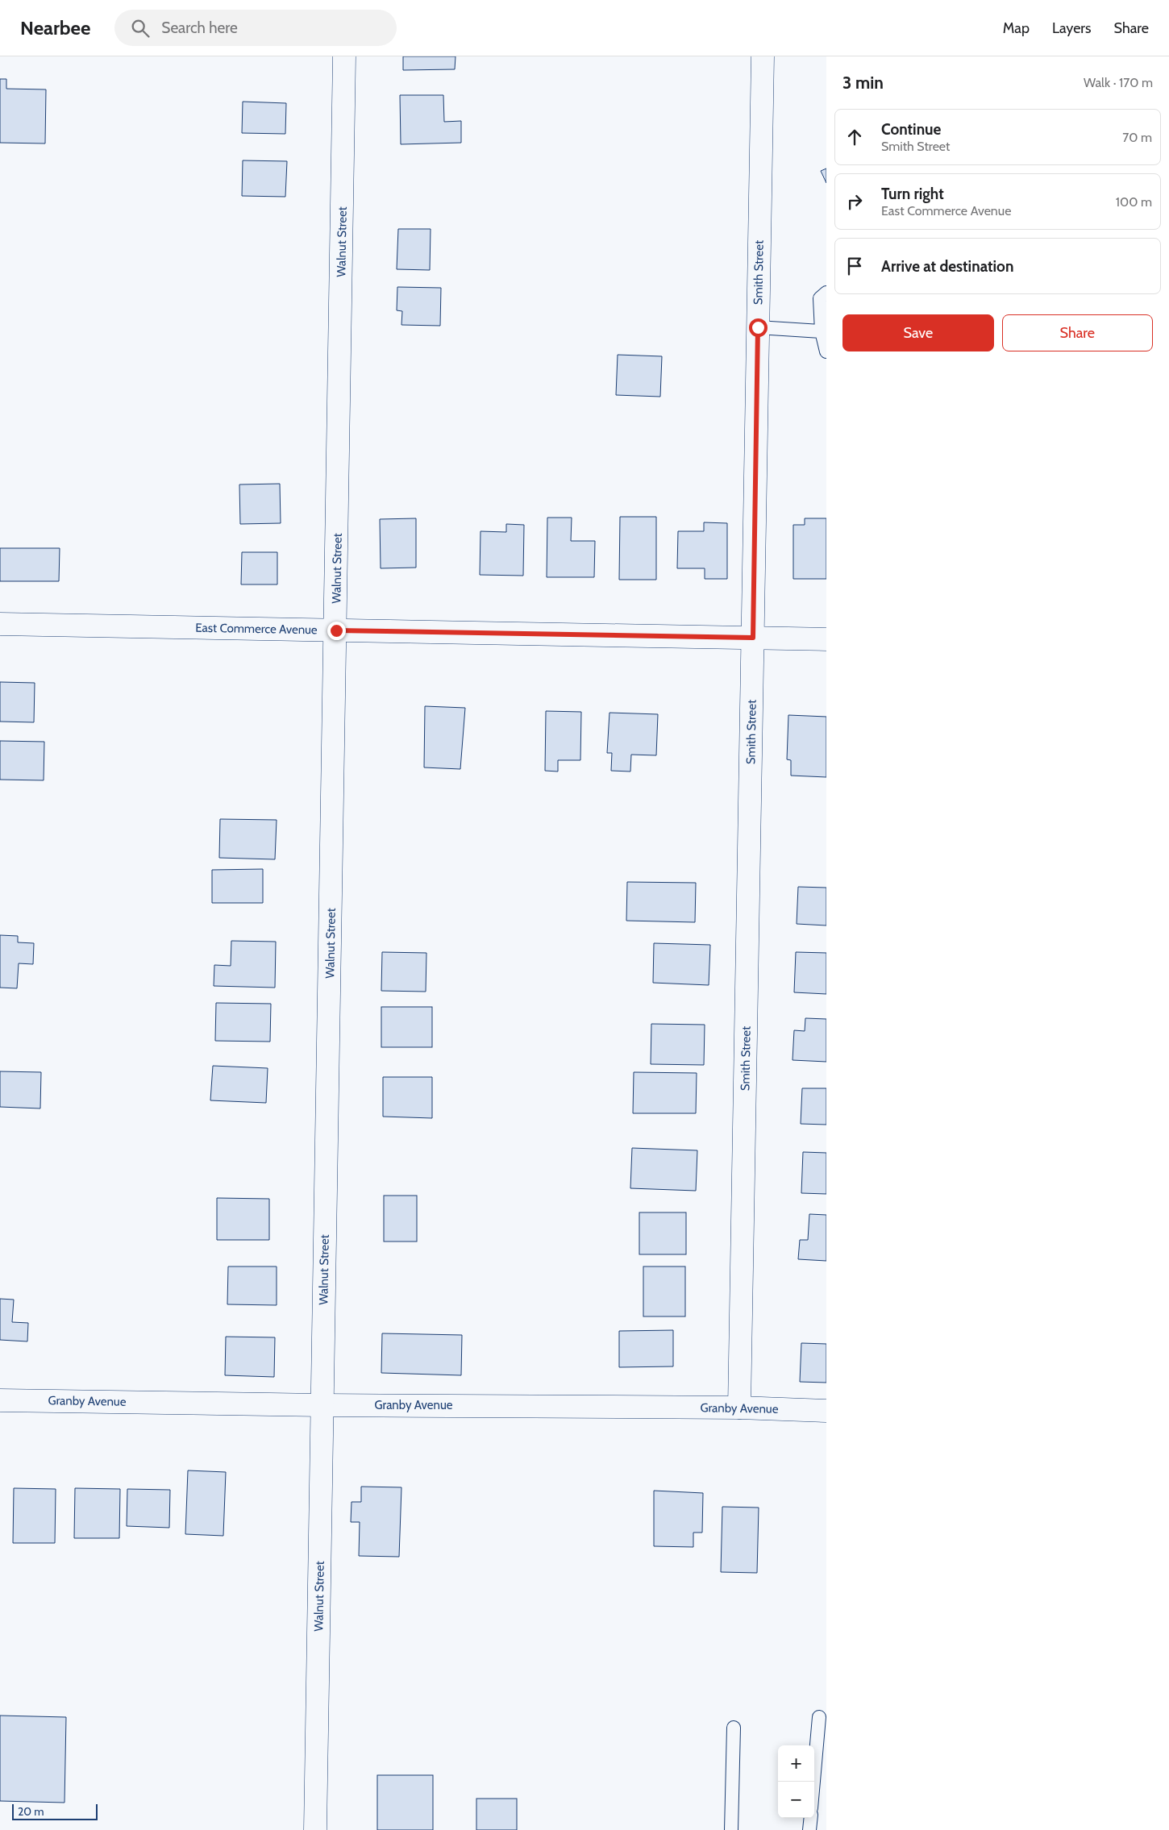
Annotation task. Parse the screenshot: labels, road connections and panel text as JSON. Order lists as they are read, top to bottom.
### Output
{
  "streets": {
    "street": [
      "Walnut Street",
      "Smith Street",
      "East Commerce Avenue",
      "Granby Avenue"
    ]
  },
  "crossings": [
    ["Walnut Street", "East Commerce Avenue"],
    ["Walnut Street", "Granby Avenue"],
    ["Smith Street", "East Commerce Avenue"],
    ["Smith Street", "Granby Avenue"]
  ],
  "scale_bar": "20 m",
  "page": {
    "header": "Nearbee",
    "search": "Search here",
    "nav": ["Map", "Layers", "Share"],
    "heading": ["3 min", "Walk · 170 m"],
    "list": [
      ["Continue", "Smith Street", "70 m"],
      ["Turn right", "East Commerce Avenue", "100 m"],
      "Arrive at destination"
    ],
    "buttons": ["Save", "Share"],
    "map_buttons": ["+", "−"],
    "scale": "20 m"
  }
}
